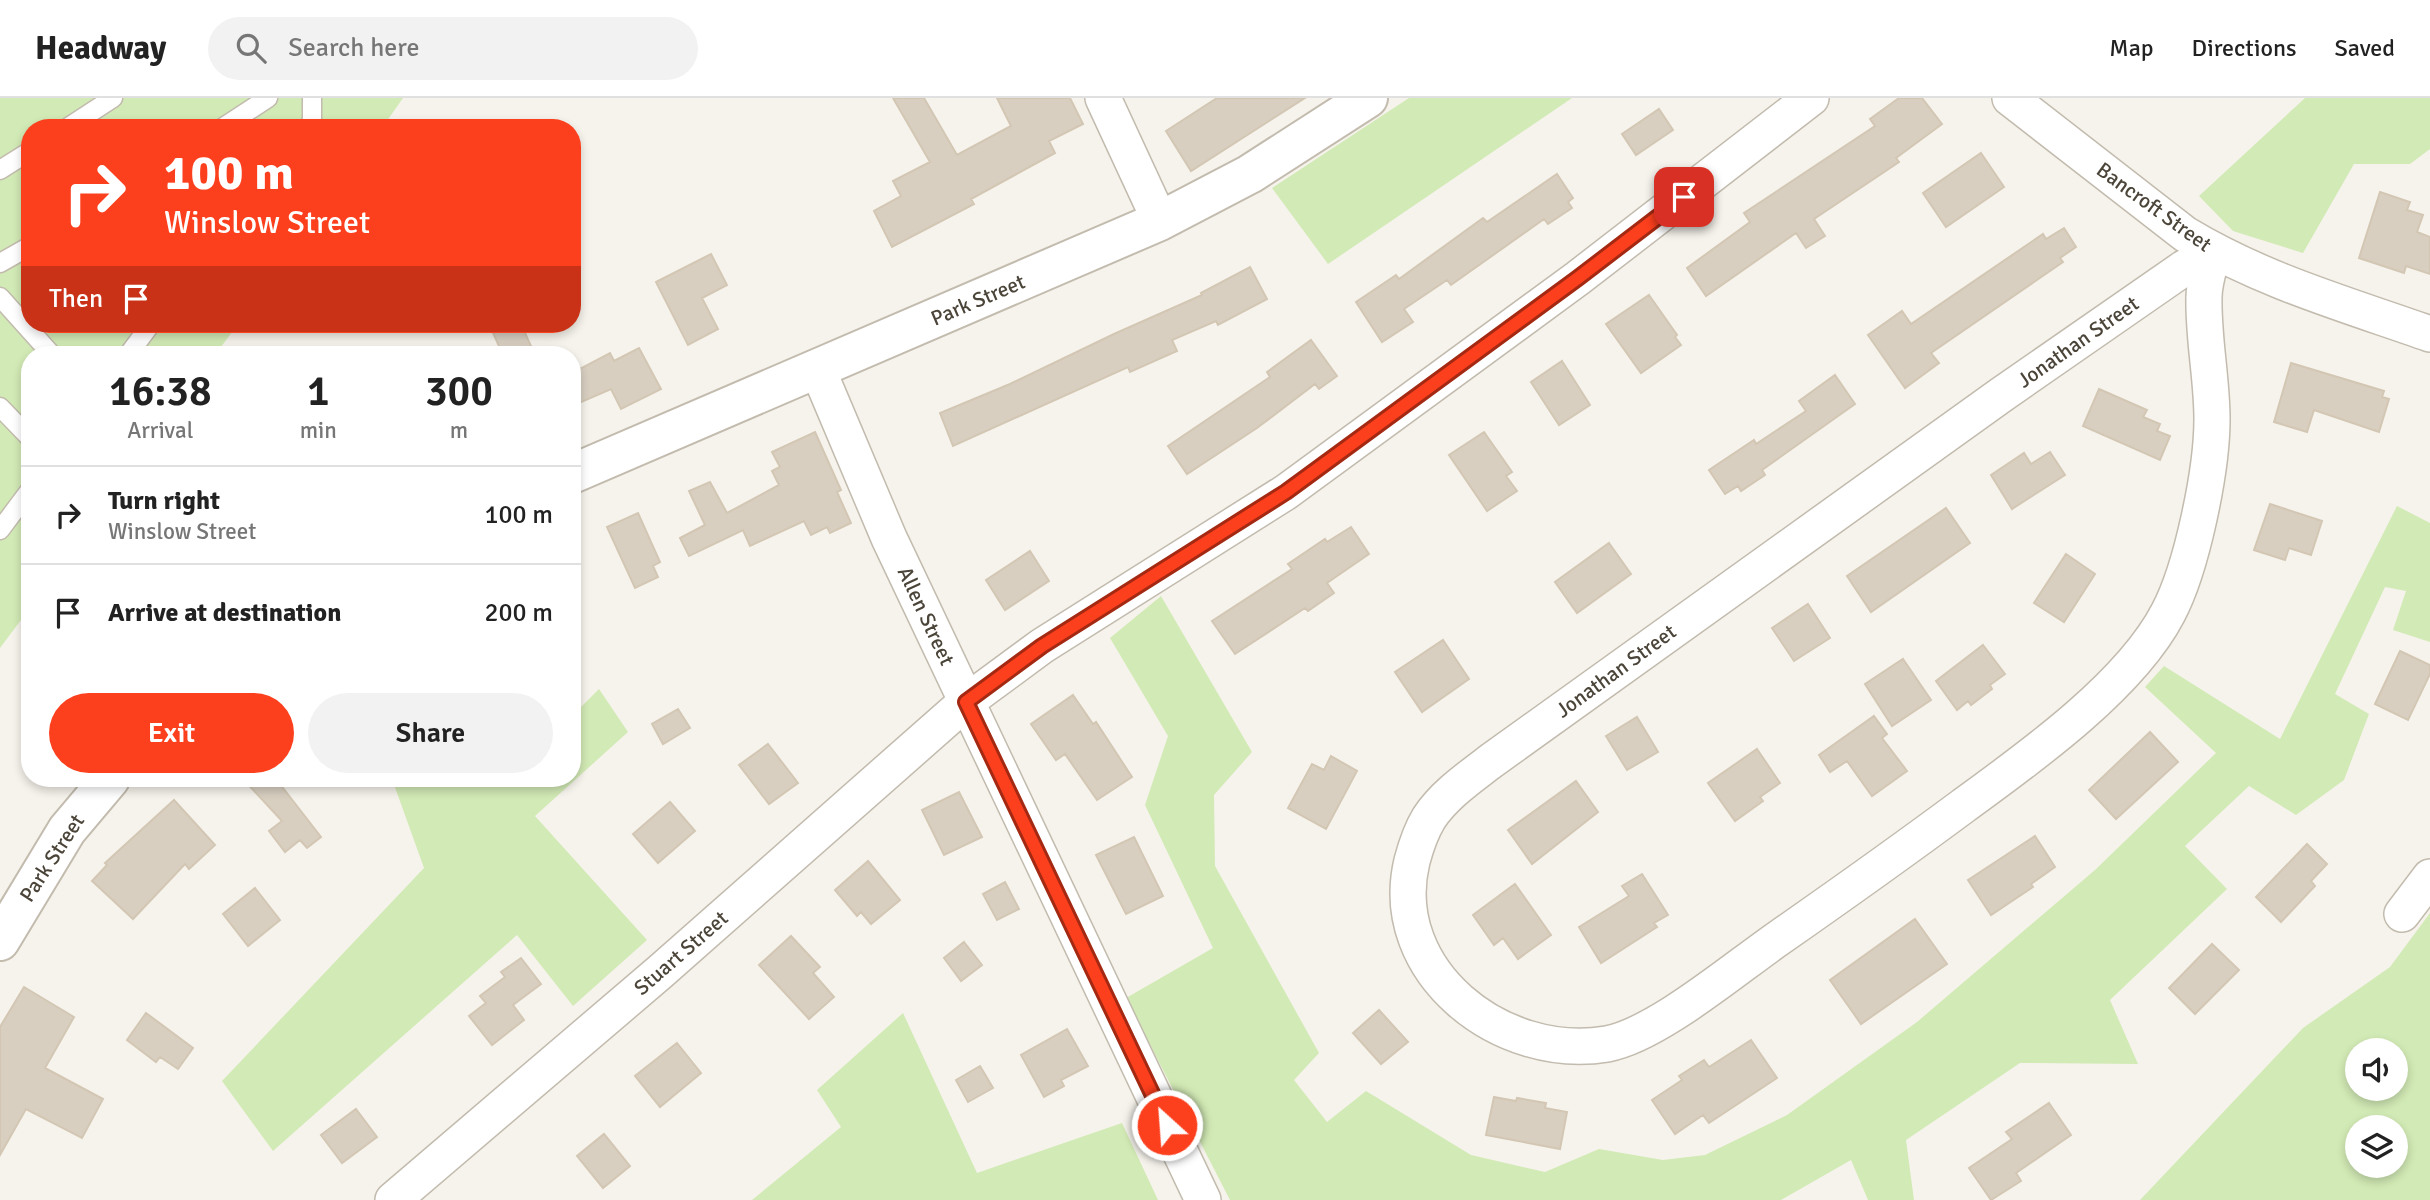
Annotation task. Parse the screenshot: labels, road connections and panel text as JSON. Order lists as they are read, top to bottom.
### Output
{
  "streets": {
    "street": [
      "Bancroft Street",
      "Park Street",
      "Jonathan Street",
      "Allen Street",
      "Stuart Street"
    ]
  },
  "crossings": [
    ["Bancroft Street", "Jonathan Street"],
    ["Park Street", "Allen Street"],
    ["Allen Street", "Stuart Street"]
  ],
  "page": {
    "header": "Headway",
    "search": "Search here",
    "nav": ["Map", "Directions", "Saved"],
    "turn": ["100 m", "Winslow Street"],
    "then": "Then",
    "eta": [
      "16:38",
      "Arrival",
      "1",
      "min",
      "300",
      "m"
    ],
    "list": [
      {
        "name": "Turn right",
        "note": "Winslow Street",
        "value": "100 m"
      },
      {
        "name": "Arrive at destination",
        "value": "200 m"
      }
    ],
    "buttons": ["Exit", "Share"]
  }
}
